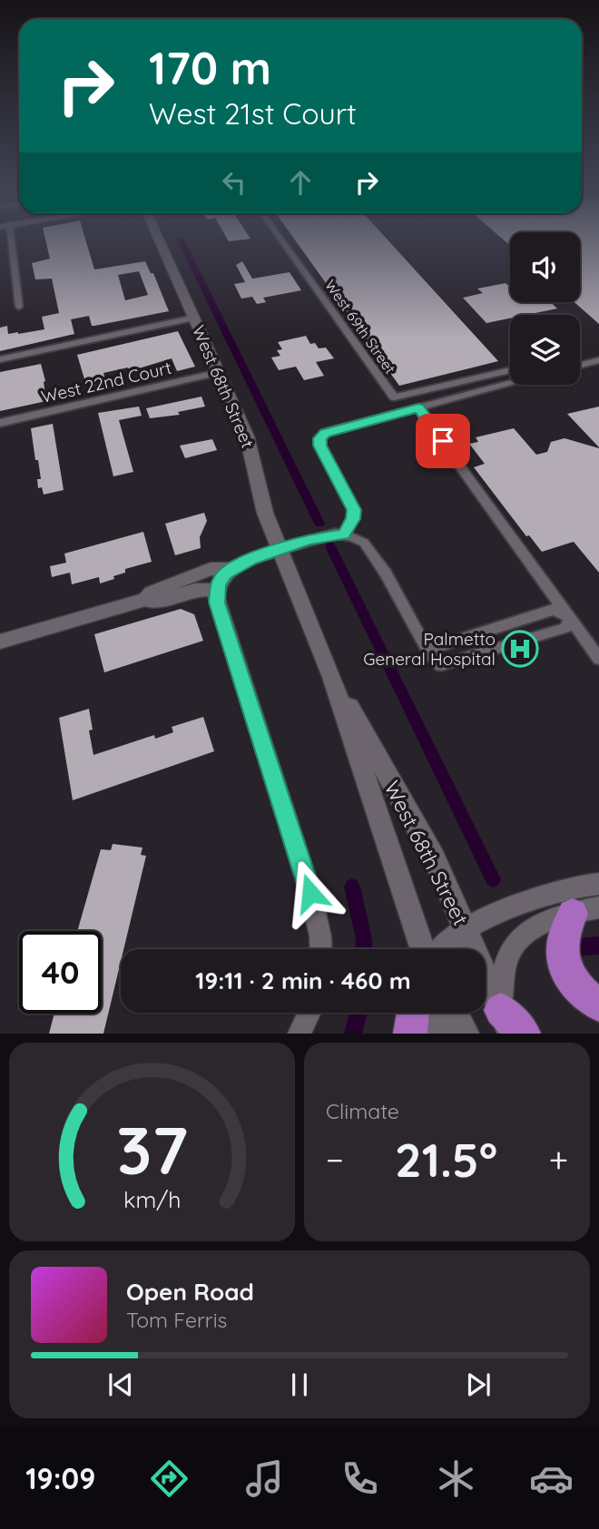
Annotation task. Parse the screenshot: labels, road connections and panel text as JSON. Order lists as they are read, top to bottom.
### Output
{
  "streets": {
    "main road": ["West 68th Street"],
    "street": ["West 69th Street", "West 22nd Court"]
  },
  "crossings": [
    ["West 22nd Court", "West 68th Street"]
  ],
  "places": {
    "hospital": ["Palmetto General Hospital"]
  },
  "page": {
    "turn": ["170 m", "West 21st Court"],
    "limit": "40",
    "trip": "19:11 · 2 min · 460 m",
    "tile": "Climate",
    "heat": ["−", "21.5°", "+"],
    "song": ["Open Road", "Tom Ferris"],
    "tabs": "19:09",
    "gauge": ["37", "km/h"]
  }
}
